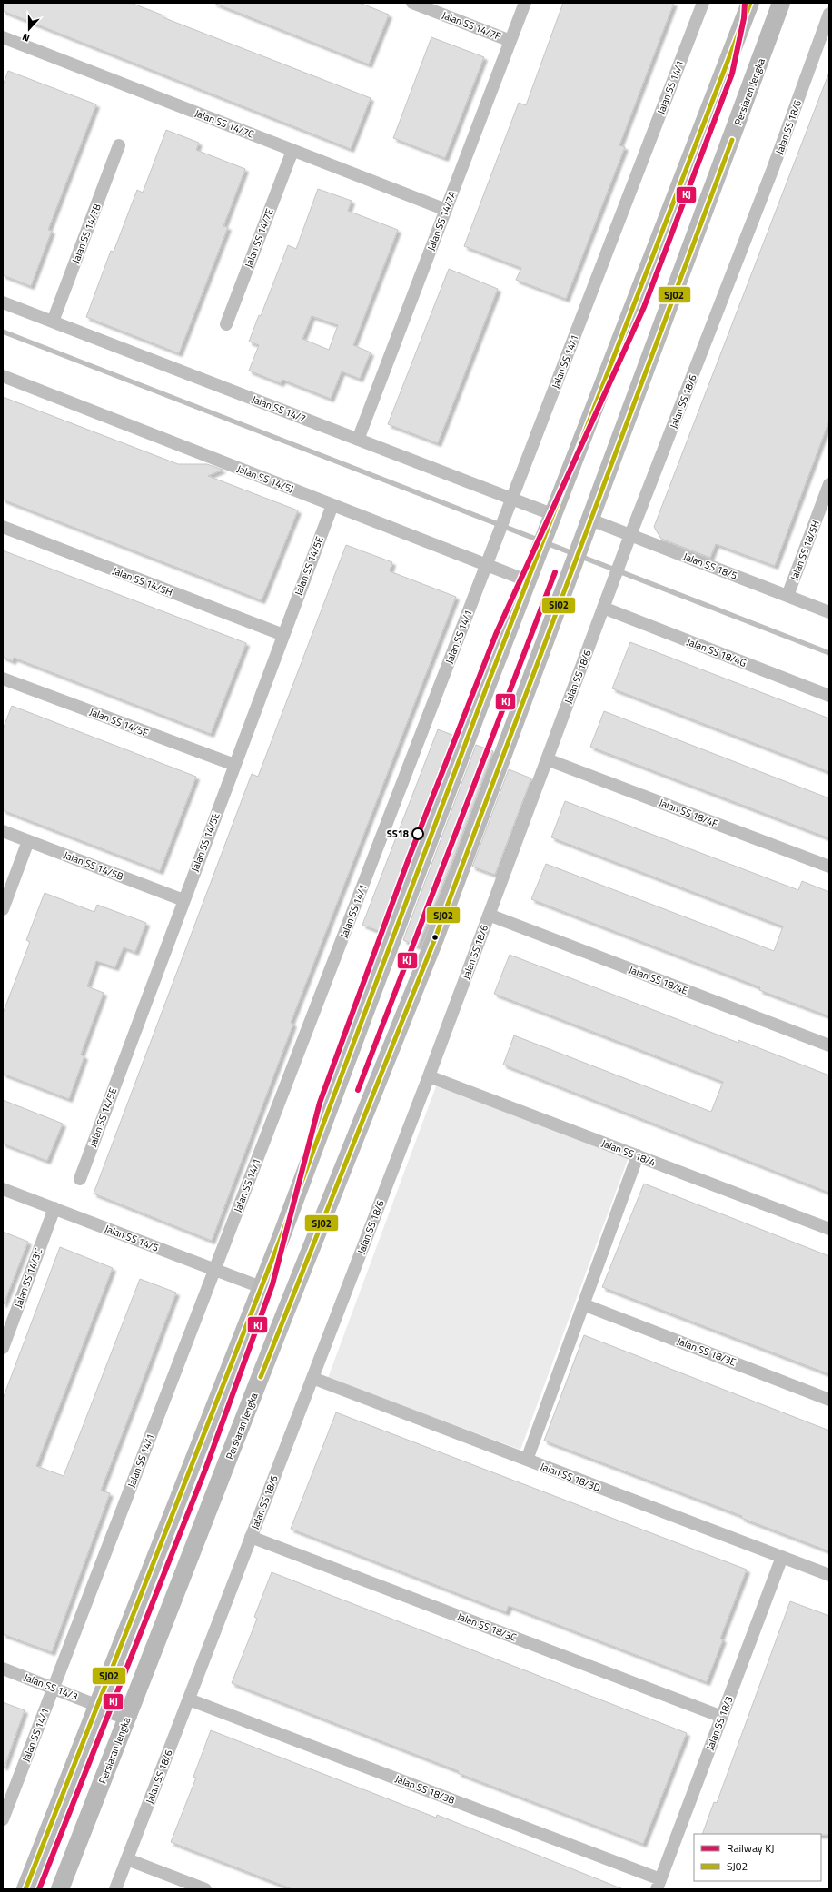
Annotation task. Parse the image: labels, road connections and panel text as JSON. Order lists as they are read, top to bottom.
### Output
{
  "streets": {
    "main road": ["Persiaran Jengka"],
    "street": [
      "Jalan SS 14/7F",
      "Jalan SS 14/1",
      "Jalan SS 14/7C",
      "Jalan SS 18/6",
      "Jalan SS 14/7A",
      "Jalan SS 14/7B",
      "Jalan SS 14/7E",
      "Jalan SS 14/7",
      "Jalan SS 14/5J",
      "Jalan SS 18/5H",
      "Jalan SS 14/5E",
      "Jalan SS 18/5",
      "Jalan SS 14/5H",
      "Jalan SS 18/4G",
      "Jalan SS 14/5F",
      "Jalan SS 18/4F",
      "Jalan SS 14/5B",
      "Jalan SS 18/4E",
      "Jalan SS 18/4",
      "Jalan SS 14/5",
      "Jalan SS 14/3C",
      "Jalan SS 18/3E",
      "Jalan SS 18/3D",
      "Jalan SS 18/3C",
      "Jalan SS 14/3",
      "Jalan SS 18/3",
      "Jalan SS 18/3B"
    ]
  },
  "crossings": [
    ["Jalan SS 14/7F", "Jalan SS 14/7A"],
    ["Jalan SS 14/1", "Jalan SS 14/7"],
    ["Jalan SS 14/1", "Jalan SS 14/5J"],
    ["Jalan SS 14/1", "Jalan SS 14/5"],
    ["Jalan SS 14/1", "Jalan SS 14/3"],
    ["Persiaran Jengka", "Jalan SS 18/5"],
    ["Jalan SS 14/7C", "Jalan SS 14/7A"],
    ["Jalan SS 14/7C", "Jalan SS 14/7E"],
    ["Jalan SS 18/6", "Jalan SS 18/5"],
    ["Jalan SS 18/6", "Jalan SS 18/4G"],
    ["Jalan SS 18/6", "Jalan SS 18/4F"],
    ["Jalan SS 18/6", "Jalan SS 18/4E"],
    ["Jalan SS 18/6", "Jalan SS 18/4"],
    ["Jalan SS 18/6", "Jalan SS 18/3D"],
    ["Jalan SS 18/6", "Jalan SS 18/3C"],
    ["Jalan SS 18/6", "Jalan SS 18/3B"],
    ["Jalan SS 14/7A", "Jalan SS 14/7"],
    ["Jalan SS 14/7B", "Jalan SS 14/7"],
    ["Jalan SS 14/5J", "Jalan SS 14/5E"],
    ["Jalan SS 18/5H", "Jalan SS 18/5"],
    ["Jalan SS 14/5E", "Jalan SS 14/5H"],
    ["Jalan SS 14/5E", "Jalan SS 14/5F"],
    ["Jalan SS 14/5E", "Jalan SS 14/5B"],
    ["Jalan SS 14/5", "Jalan SS 14/3C"],
    ["Jalan SS 18/3D", "Jalan SS 18/3"],
    ["Jalan SS 18/3C", "Jalan SS 18/3"],
    ["Jalan SS 18/3", "Jalan SS 18/3B"]
  ],
  "places": ["SS18"],
  "lines": ["rail line KJ", "transit line SJ02"],
  "legend": ["Railway KJ", "SJ02"],
  "north": "bottom"
}
